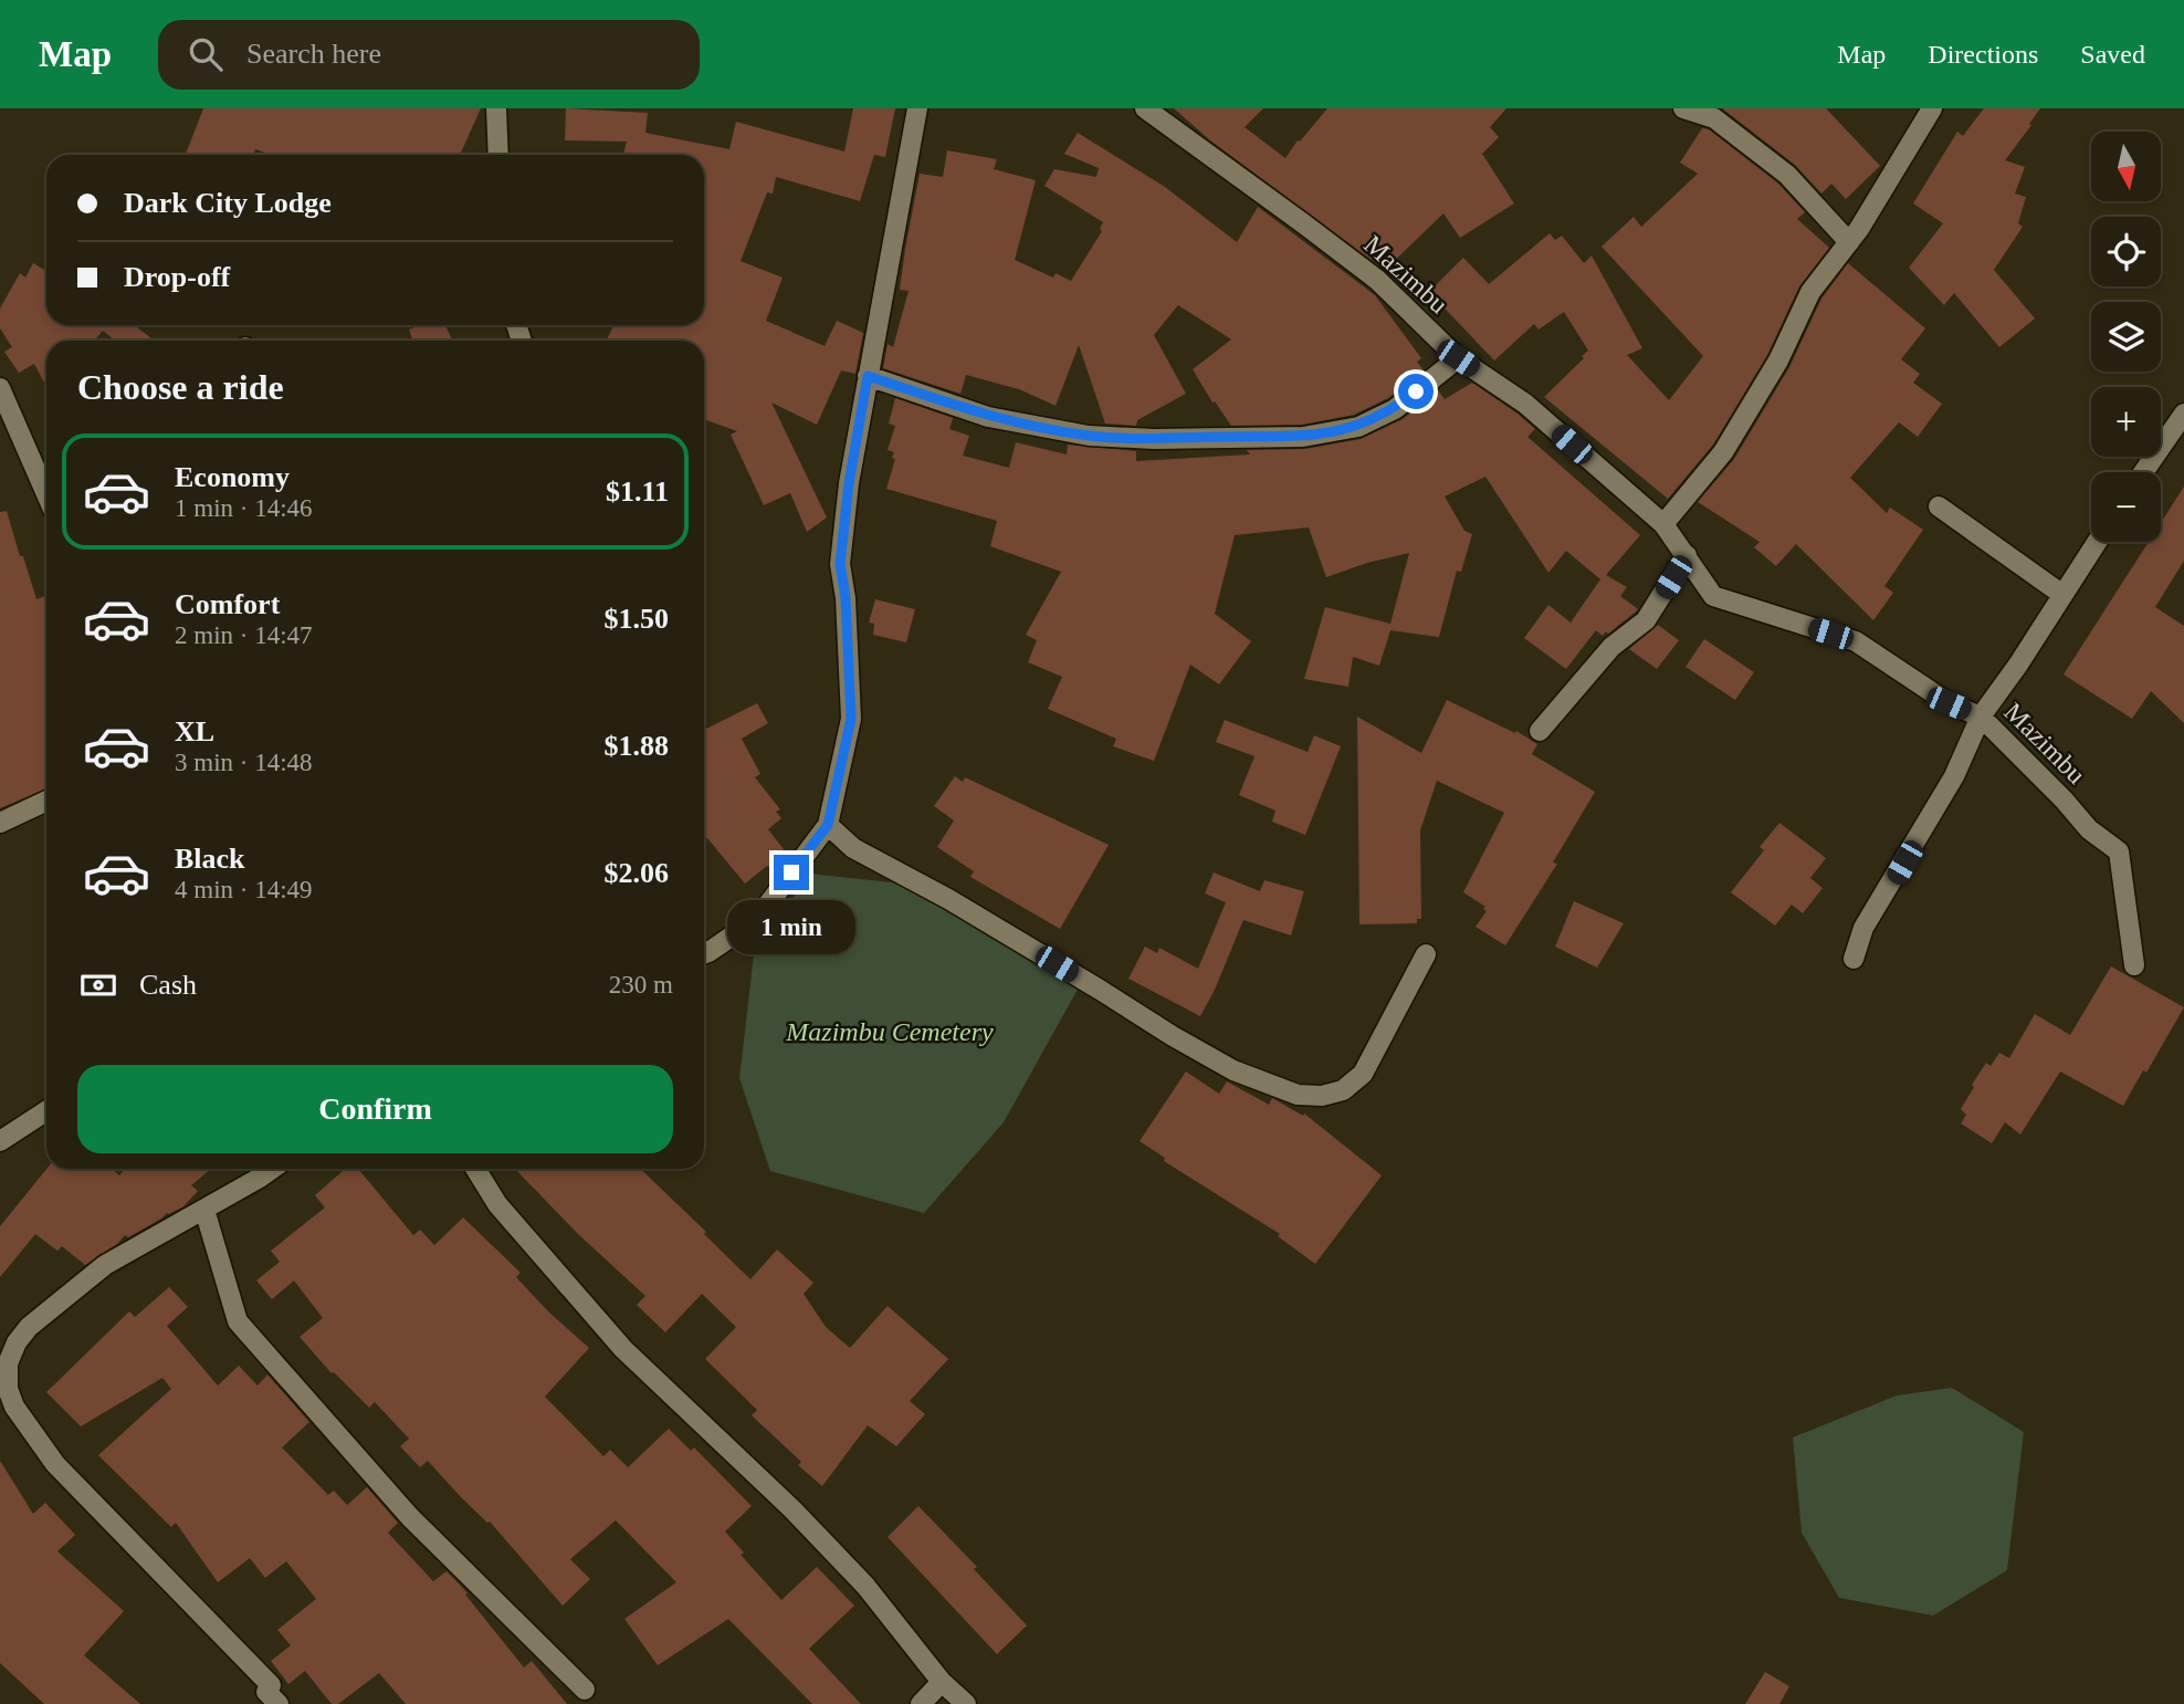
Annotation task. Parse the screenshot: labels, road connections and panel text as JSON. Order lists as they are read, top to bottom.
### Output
{
  "streets": {
    "street": ["Mazimbu"]
  },
  "parks": ["Mazimbu Cemetery"],
  "north": "bottom",
  "page": {
    "header": "Map",
    "search": "Search here",
    "nav": ["Map", "Directions", "Saved"],
    "map_buttons": ["+", "−"],
    "banner": ["Dark City Lodge", "Drop-off"],
    "heading": "Choose a ride",
    "list": [
      {
        "name": "Economy",
        "note": "1 min · 14:46",
        "value": "$1.11"
      },
      {
        "name": "Comfort",
        "note": "2 min · 14:47",
        "value": "$1.50"
      },
      {
        "name": "XL",
        "note": "3 min · 14:48",
        "value": "$1.88"
      },
      {
        "name": "Black",
        "note": "4 min · 14:49",
        "value": "$2.06"
      }
    ],
    "bubble": "1 min",
    "pay": ["Cash", "230 m"],
    "buttons": "Confirm"
  }
}
